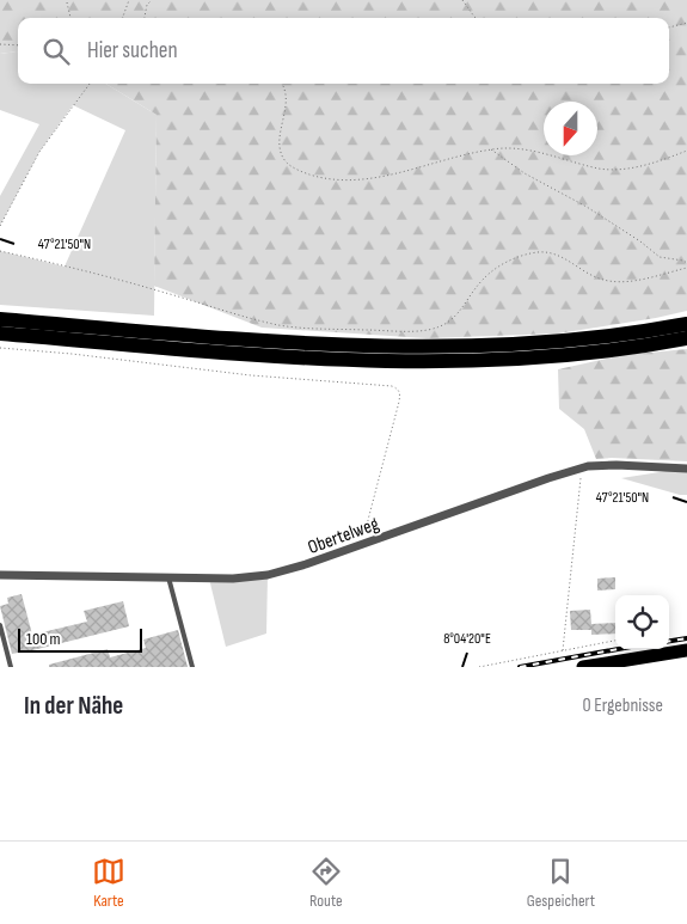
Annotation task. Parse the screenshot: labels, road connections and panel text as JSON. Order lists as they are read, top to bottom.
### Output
{
  "streets": {
    "street": ["Obertelweg"]
  },
  "scale_bar": "100 m",
  "north": "bottom",
  "page": {
    "search": "Hier suchen",
    "scale": "100 m",
    "heading": ["In der Nähe", "0 Ergebnisse"],
    "nav": ["Karte", "Route", "Gespeichert"]
  },
  "coordinates": ["47°21'50\"N", "8°04'20\"E"]
}
